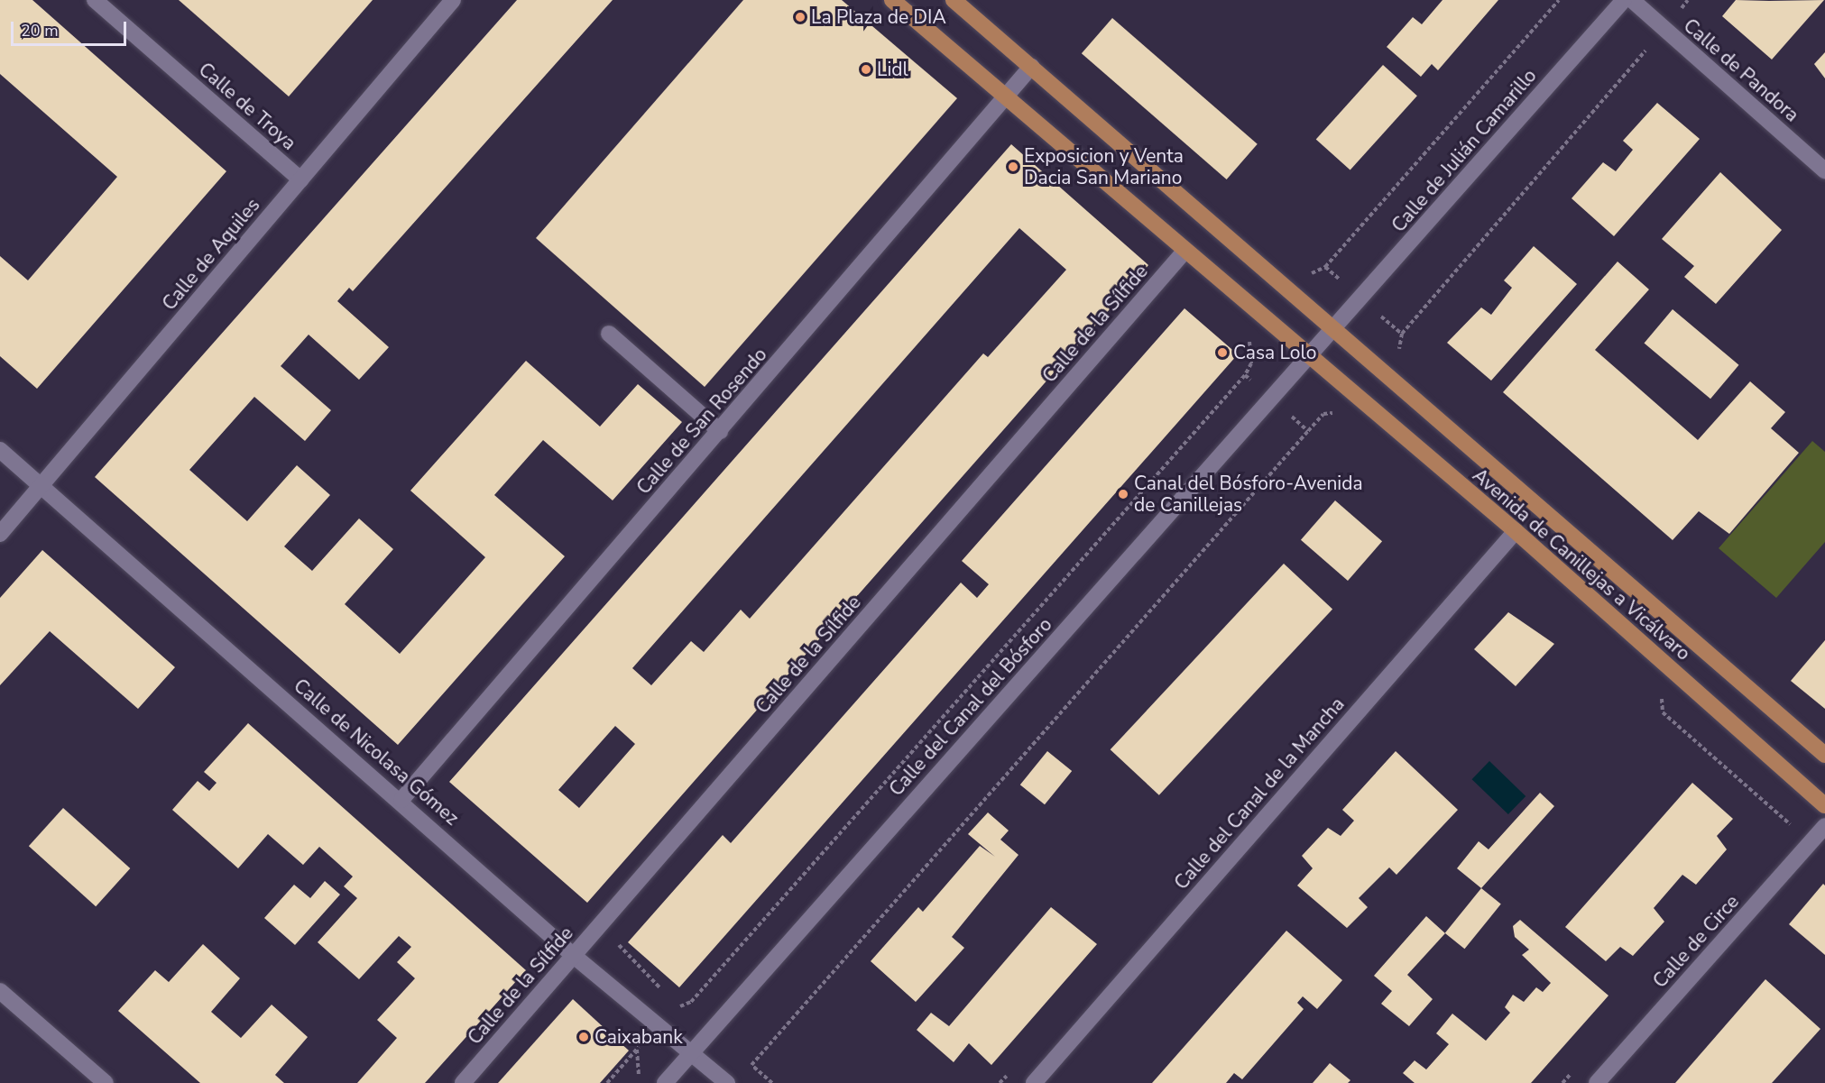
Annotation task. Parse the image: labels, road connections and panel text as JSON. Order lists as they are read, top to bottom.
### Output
{
  "streets": {
    "main road": ["Avenida de Canillejas a Vicálvaro"],
    "street": [
      "Calle de Pandora",
      "Calle de Troya",
      "Calle de Julián Camarillo",
      "Calle de Aquiles",
      "Calle de la Sílfide",
      "Calle de San Rosendo",
      "Calle del Canal del Bósforo",
      "Calle de Nicolasa Gómez",
      "Calle del Canal de la Mancha",
      "Calle de Circe"
    ]
  },
  "crossings": [
    ["Calle de Troya", "Calle de Aquiles"],
    ["Calle de Julián Camarillo", "Avenida de Canillejas a Vicálvaro"],
    ["Calle de Aquiles", "Calle de Nicolasa Gómez"],
    ["Calle de la Sílfide", "Avenida de Canillejas a Vicálvaro"],
    ["Calle de la Sílfide", "Calle de Nicolasa Gómez"],
    ["Calle de San Rosendo", "Avenida de Canillejas a Vicálvaro"],
    ["Calle de San Rosendo", "Calle de Nicolasa Gómez"],
    ["Avenida de Canillejas a Vicálvaro", "Calle del Canal del Bósforo"],
    ["Avenida de Canillejas a Vicálvaro", "Calle del Canal de la Mancha"],
    ["Calle del Canal del Bósforo", "Calle de Nicolasa Gómez"]
  ],
  "places": [
    "La Plaza de DIA",
    "Lidl",
    "Exposicion y Venta Dacia San Mariano",
    "Casa Lolo",
    "Canal del Bósforo-Avenida de Canillejas",
    "Caixabank"
  ],
  "scale_bar": "20 m"
}
